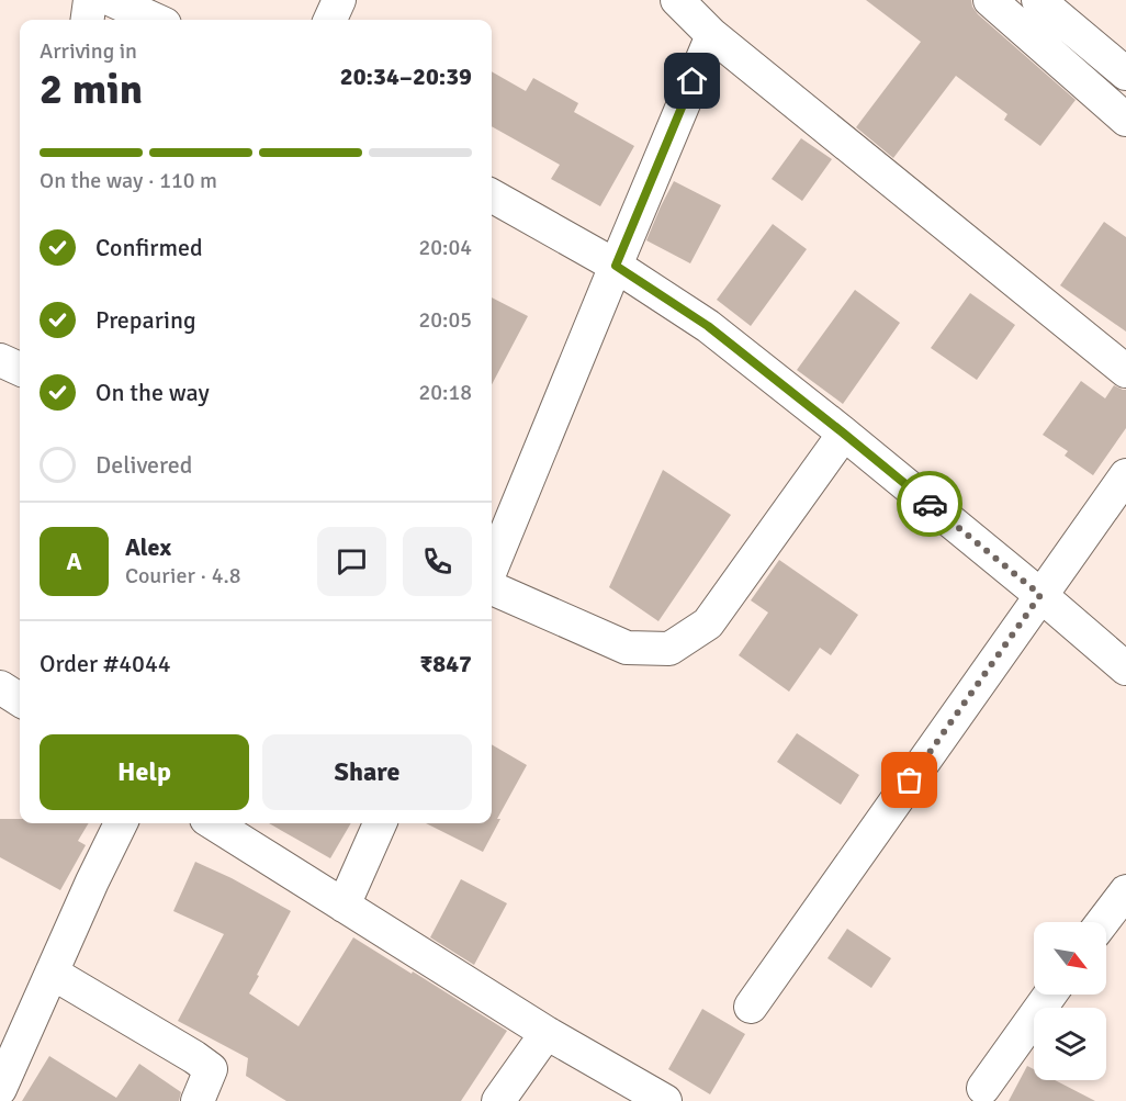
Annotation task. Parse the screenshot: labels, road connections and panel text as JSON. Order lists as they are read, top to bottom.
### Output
{
  "north": "bottom right",
  "page": {
    "heading": ["2 min", "Arriving in", "20:34–20:39"],
    "panel": [
      "Alex",
      "Courier · 4.8",
      "Order #4044",
      "₹847"
    ],
    "bar": "On the way · 110 m",
    "list": [
      ["Confirmed", "20:04"],
      ["Preparing", "20:05"],
      ["On the way", "20:18"],
      "Delivered"
    ],
    "round": "A",
    "buttons": ["Help", "Share"]
  }
}
